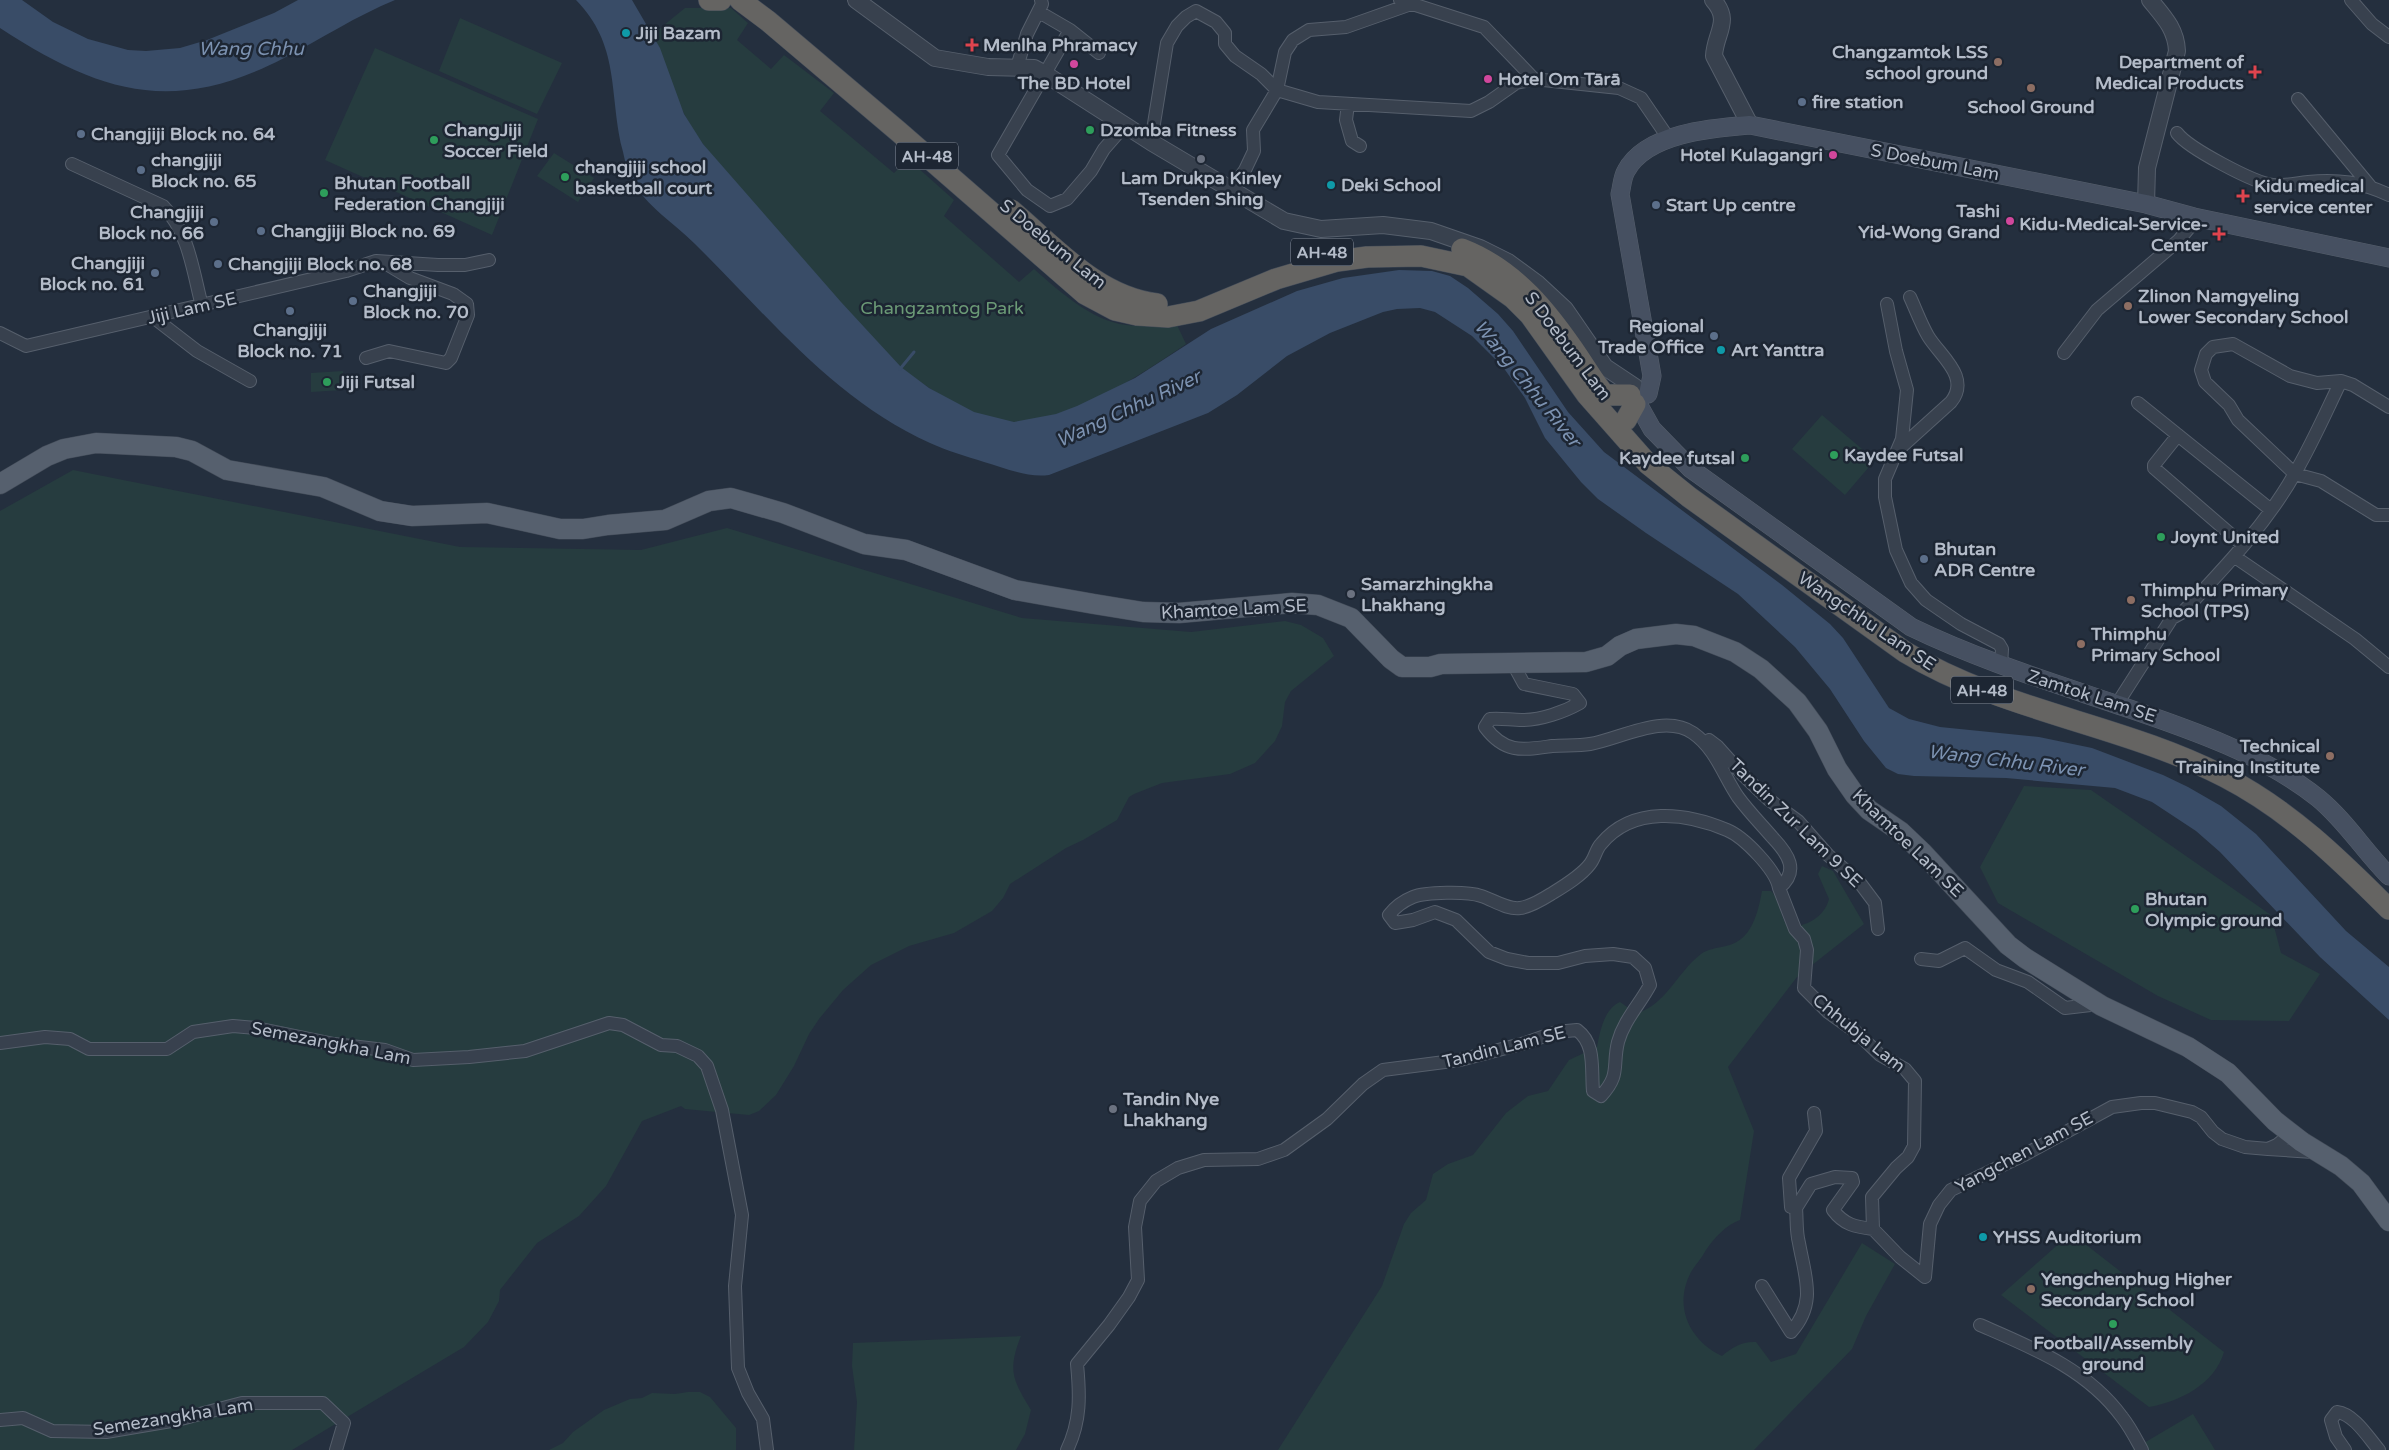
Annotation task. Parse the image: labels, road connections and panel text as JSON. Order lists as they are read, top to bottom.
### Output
{
  "streets": {
    "highway": ["AH-48", "S Doebum Lam", "Wangchhu Lam SE"],
    "main road": ["Khamtoe Lam SE", "Zamtok Lam SE"],
    "street": [
      "Jiji Lam SE",
      "Tandin Zur Lam 9 SE",
      "Chhubja Lam",
      "Semezangkha Lam",
      "Tandin Lam SE",
      "Yangchen Lam SE"
    ]
  },
  "crossings": [
    ["S Doebum Lam", "Wangchhu Lam SE"],
    ["S Doebum Lam", "Zamtok Lam SE"],
    ["Wangchhu Lam SE", "Zamtok Lam SE"],
    ["Chhubja Lam", "Tandin Lam SE"],
    ["Chhubja Lam", "Yangchen Lam SE"]
  ],
  "water": ["Wang Chhu", "Wang Chhu River"],
  "parks": ["Changzamtog Park"],
  "places": {
    "other": [
      "Jiji Bazam",
      "Changzamtok LSS school ground",
      "The BD Hotel",
      "Hotel Om Tārā",
      "School Ground",
      "fire station",
      "Dzomba Fitness",
      "Changjiji Block no. 64",
      "ChangJiji Soccer Field",
      "Hotel Kulagangri",
      "Lam Drukpa Kinley Tsenden Shing",
      "changjiji Block no. 65",
      "changjiji school basketball court",
      "Deki School",
      "Bhutan Football Federation Changjiji",
      "Start Up centre",
      "Tashi Yid-Wong Grand",
      "Changjiji Block no. 66",
      "Changjiji Block no. 69",
      "Changjiji Block no. 68",
      "Changjiji Block no. 61",
      "Changjiji Block no. 70",
      "Zlinon Namgyeling Lower Secondary School",
      "Changjiji Block no. 71",
      "Regional Trade Office",
      "Art Yanttra",
      "Jiji Futsal",
      "Kaydee Futsal",
      "Kaydee futsal",
      "Joynt United",
      "Bhutan ADR Centre",
      "Samarzhingkha Lhakhang",
      "Thimphu Primary School (TPS)",
      "Thimphu Primary School",
      "Technical Training Institute",
      "Bhutan Olympic ground",
      "Tandin Nye Lhakhang",
      "YHSS Auditorium",
      "Yengchenphug Higher Secondary School",
      "Football/Assembly ground"
    ],
    "health": [
      "Menlha Phramacy",
      "Department of Medical Products",
      "Kidu medical service center",
      "Kidu-Medical-Service- Center"
    ]
  }
}
